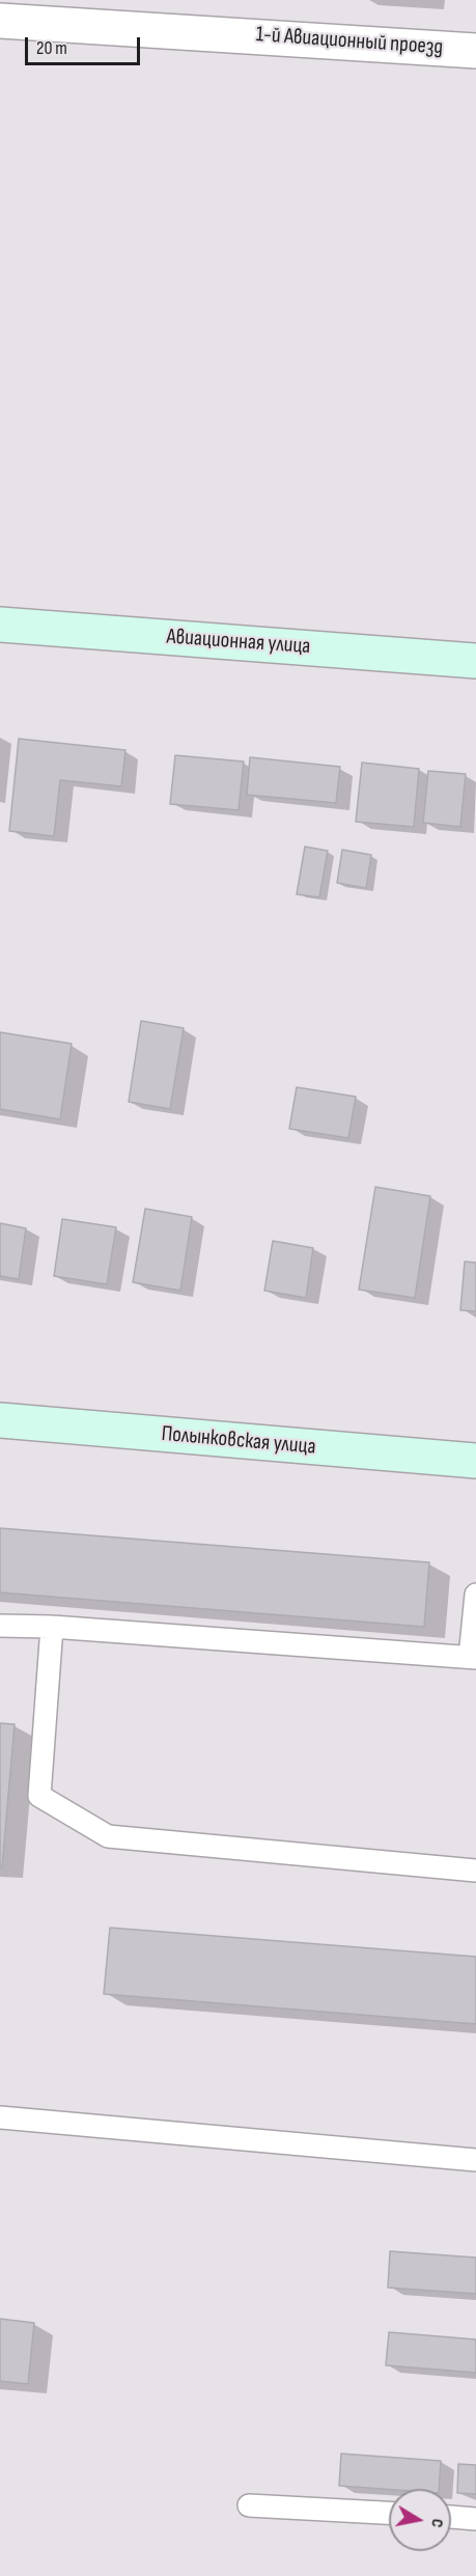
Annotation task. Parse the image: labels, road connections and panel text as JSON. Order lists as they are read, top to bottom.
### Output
{
  "streets": {
    "main road": ["Авиационная улица", "Полынковская улица"],
    "street": ["1-й Авиационный проезд"]
  },
  "scale_bar": "20 m",
  "north": "right"
}
